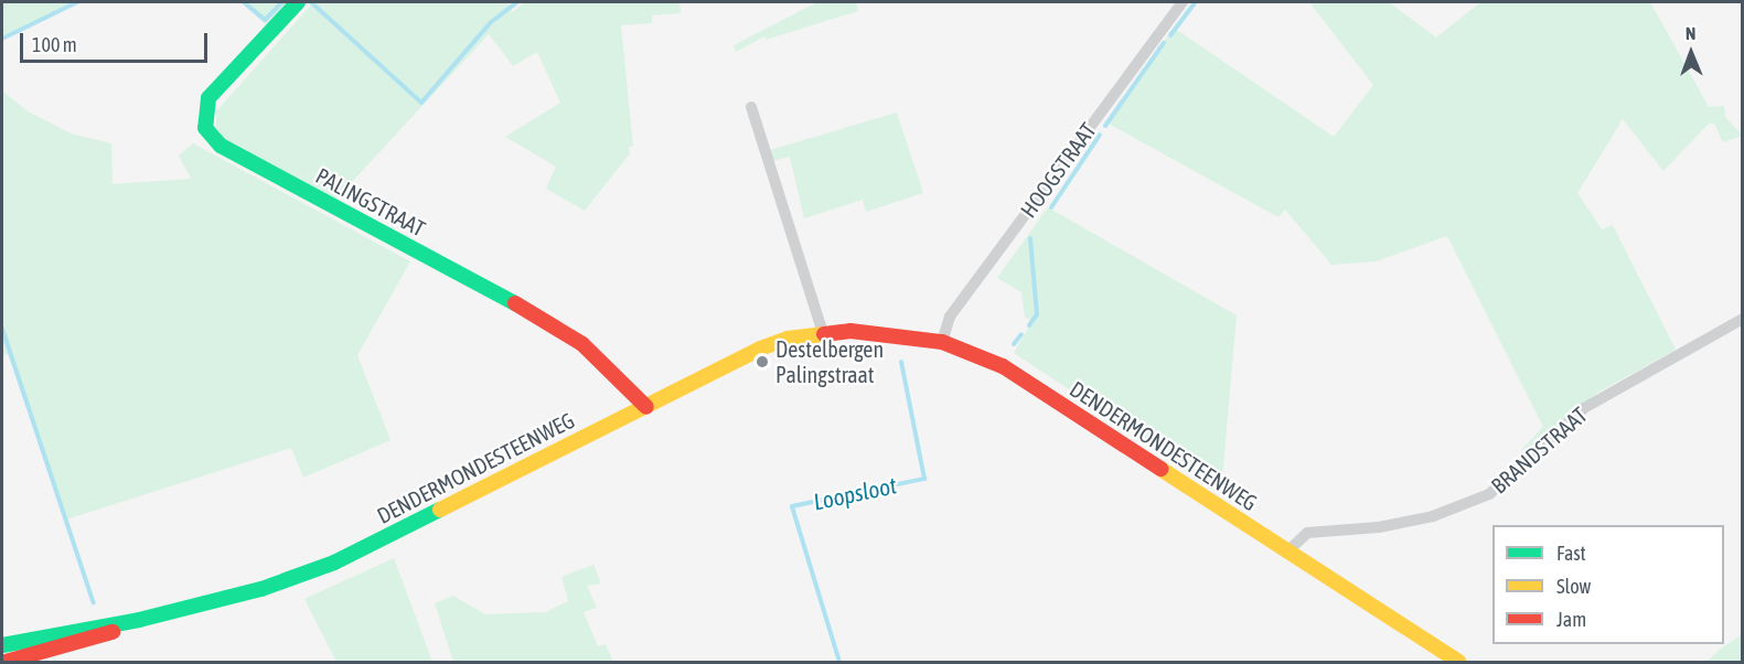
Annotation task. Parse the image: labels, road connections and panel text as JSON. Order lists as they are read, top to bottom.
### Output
{
  "streets": {
    "main road": ["PALINGSTRAAT", "DENDERMONDESTEENWEG"],
    "street": ["HOOGSTRAAT", "BRANDSTRAAT"]
  },
  "crossings": [
    ["HOOGSTRAAT", "DENDERMONDESTEENWEG"],
    ["PALINGSTRAAT", "DENDERMONDESTEENWEG"],
    ["DENDERMONDESTEENWEG", "BRANDSTRAAT"]
  ],
  "water": ["Loopsloot"],
  "places": ["Destelbergen Palingstraat"],
  "legend": ["Fast", "Slow", "Jam"],
  "scale_bar": "100 m",
  "north": "top"
}
